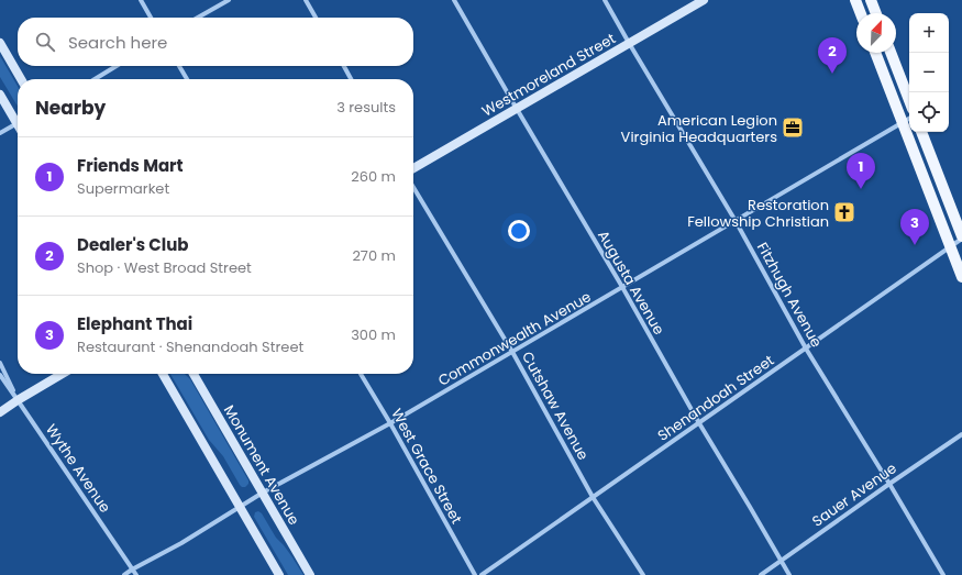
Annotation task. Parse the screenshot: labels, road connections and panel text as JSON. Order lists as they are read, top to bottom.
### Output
{
  "streets": {
    "street": [
      "Westmoreland Street",
      "Augusta Avenue",
      "Fitzhugh Avenue",
      "Commonwealth Avenue",
      "Shenandoah Street",
      "Cutshaw Avenue",
      "Monument Avenue",
      "West Grace Street",
      "Wythe Avenue",
      "Sauer Avenue"
    ]
  },
  "crossings": [
    ["Westmoreland Street", "Augusta Avenue"],
    ["Westmoreland Street", "Fitzhugh Avenue"],
    ["Augusta Avenue", "Commonwealth Avenue"],
    ["Augusta Avenue", "Shenandoah Street"],
    ["Augusta Avenue", "Sauer Avenue"],
    ["Fitzhugh Avenue", "Commonwealth Avenue"],
    ["Fitzhugh Avenue", "Shenandoah Street"],
    ["Fitzhugh Avenue", "Sauer Avenue"],
    ["Commonwealth Avenue", "Cutshaw Avenue"],
    ["Commonwealth Avenue", "Monument Avenue"],
    ["Commonwealth Avenue", "West Grace Street"],
    ["Commonwealth Avenue", "Wythe Avenue"],
    ["Shenandoah Street", "Cutshaw Avenue"]
  ],
  "places": {
    "office": ["American Legion Virginia Headquarters"],
    "church": ["Restoration Fellowship Christian"]
  },
  "north": "top right",
  "page": {
    "map_buttons": ["+", "−"],
    "search": "Search here",
    "pins": ["2", "1", "3"],
    "heading": ["Nearby", "3 results"],
    "list": [
      {
        "mark": "1",
        "name": "Friends Mart",
        "note": "Supermarket",
        "value": "260 m"
      },
      {
        "mark": "2",
        "name": "Dealer's Club",
        "note": "Shop · West Broad Street",
        "value": "270 m"
      },
      {
        "mark": "3",
        "name": "Elephant Thai",
        "note": "Restaurant · Shenandoah Street",
        "value": "300 m"
      }
    ]
  }
}
